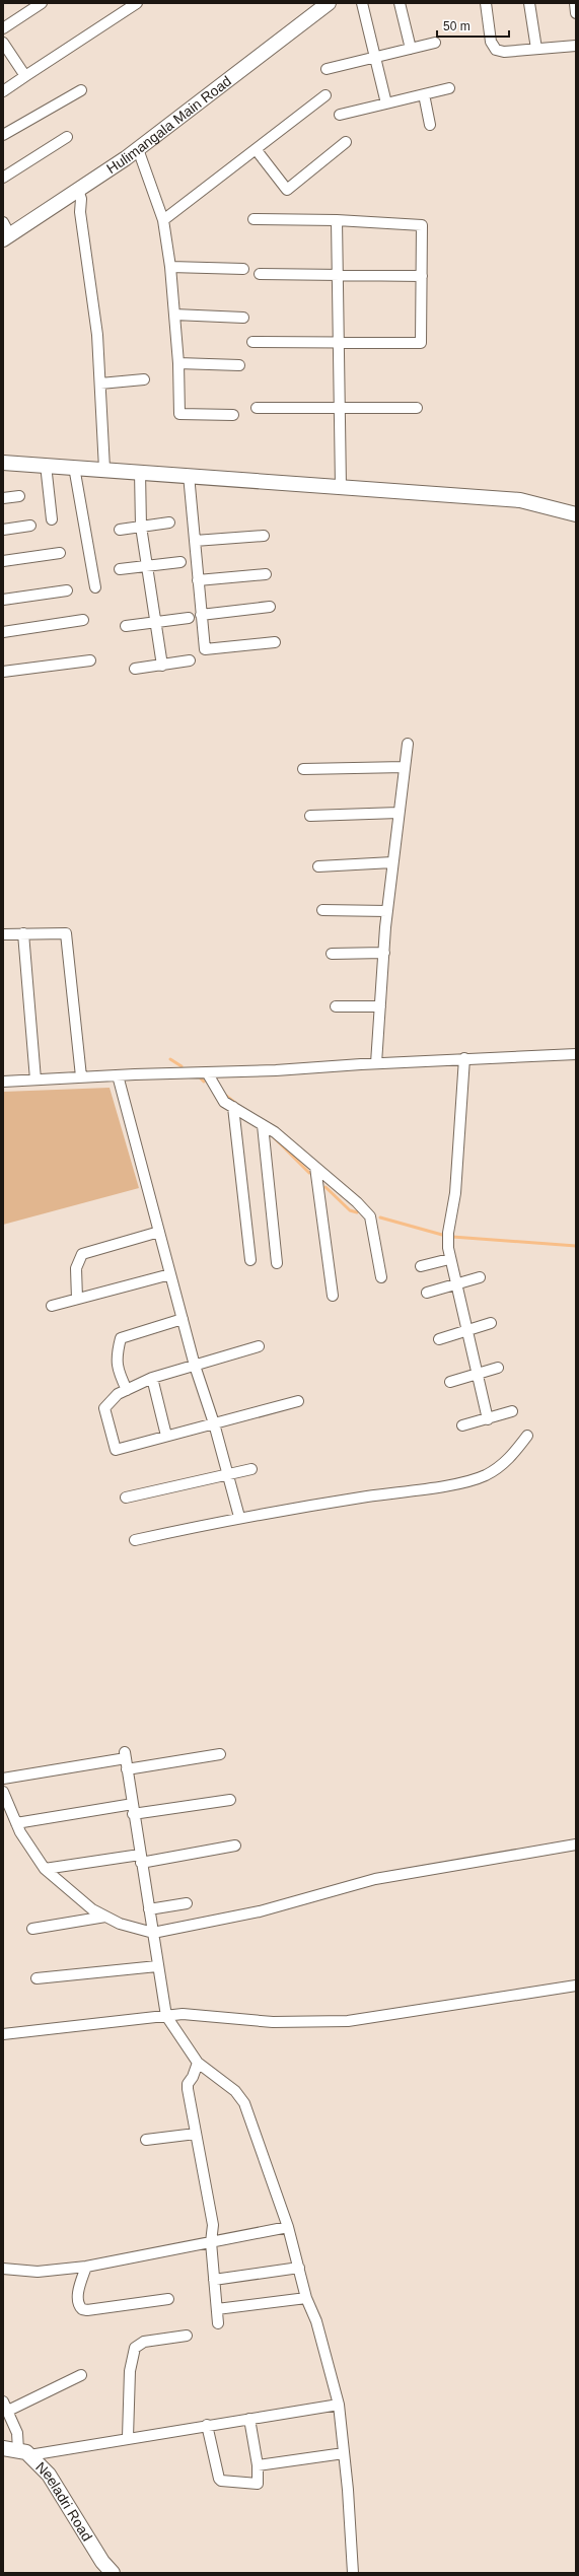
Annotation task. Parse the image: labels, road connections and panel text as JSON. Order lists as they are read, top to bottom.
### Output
{
  "streets": {
    "street": ["Hulimangala Main Road", "Neeladri Road"]
  },
  "scale_bar": "50 m"
}
